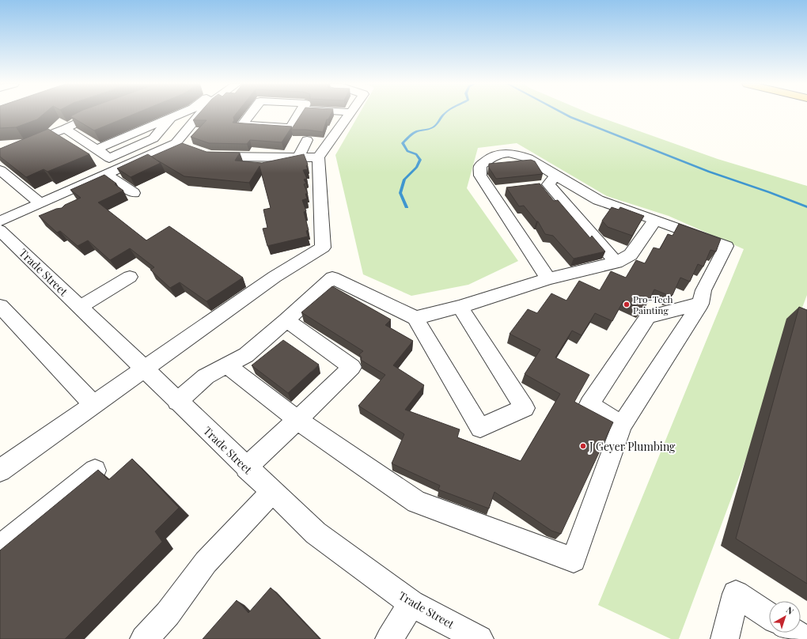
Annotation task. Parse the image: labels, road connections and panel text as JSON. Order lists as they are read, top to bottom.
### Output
{
  "streets": {
    "street": ["Trade Street"]
  },
  "places": ["Pro-Tech Painting", "J Geyer Plumbing"],
  "north": "top right"
}
